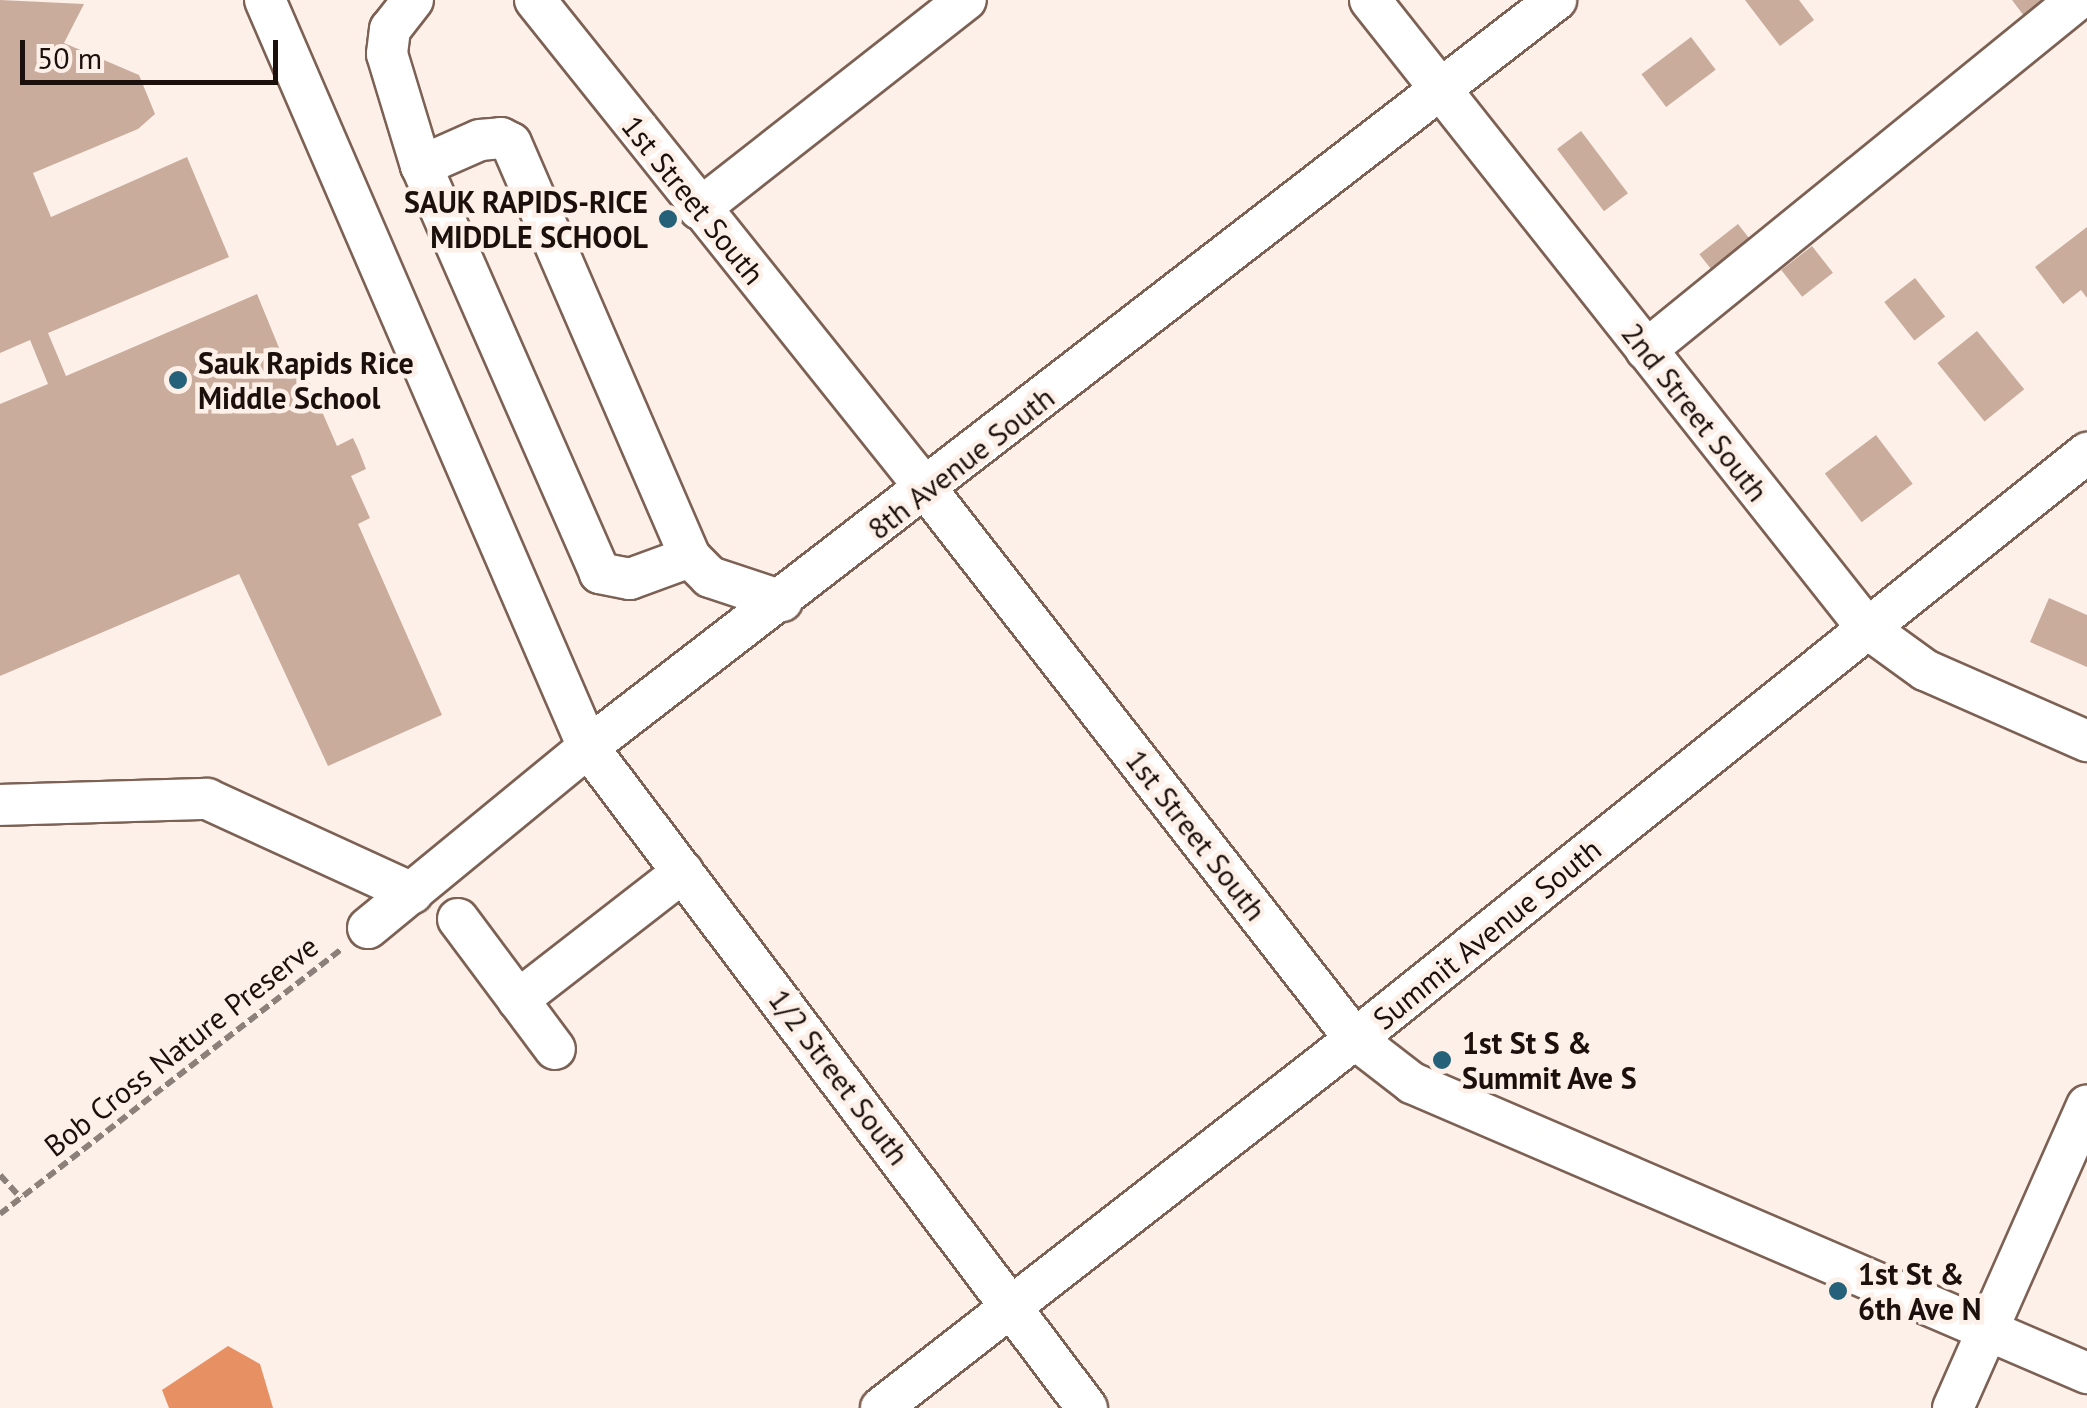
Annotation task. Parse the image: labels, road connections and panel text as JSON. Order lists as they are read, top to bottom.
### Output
{
  "streets": {
    "street": [
      "1st Street South",
      "2nd Street South",
      "8th Avenue South",
      "Summit Avenue South",
      "1/2 Street South"
    ],
    "path": ["Bob Cross Nature Preserve"]
  },
  "crossings": [
    ["1st Street South", "8th Avenue South"],
    ["1st Street South", "Summit Avenue South"],
    ["2nd Street South", "8th Avenue South"],
    ["2nd Street South", "Summit Avenue South"],
    ["8th Avenue South", "Bob Cross Nature Preserve"],
    ["8th Avenue South", "1/2 Street South"],
    ["Summit Avenue South", "1/2 Street South"]
  ],
  "places": [
    "SAUK RAPIDS-RICE MIDDLE SCHOOL",
    "Sauk Rapids Rice Middle School",
    "1st St S & Summit Ave S",
    "1st St & 6th Ave N"
  ],
  "scale_bar": "50 m"
}
